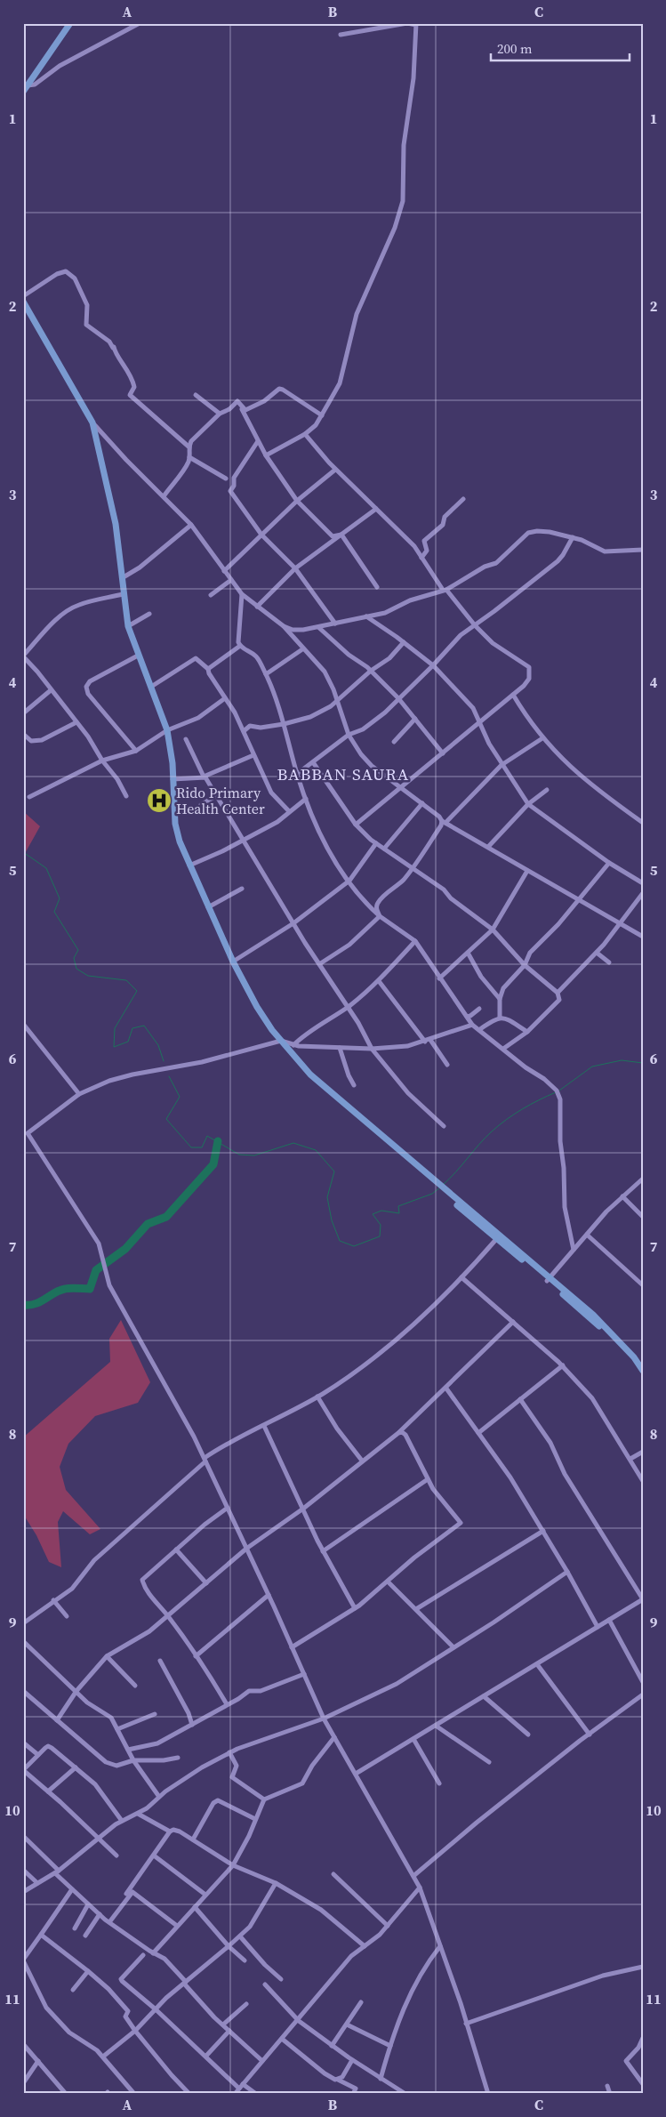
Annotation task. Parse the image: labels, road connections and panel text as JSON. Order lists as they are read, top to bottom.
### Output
{
  "districts": ["BABBAN SAURA"],
  "places": {
    "hospital": ["Rido Primary Health Center"]
  },
  "scale_bar": "200 m",
  "grid": {
    "columns": ["A", "B", "C"],
    "rows": [
      "1",
      "2",
      "3",
      "4",
      "5",
      "6",
      "7",
      "8",
      "9",
      "10",
      "11"
    ]
  }
}
